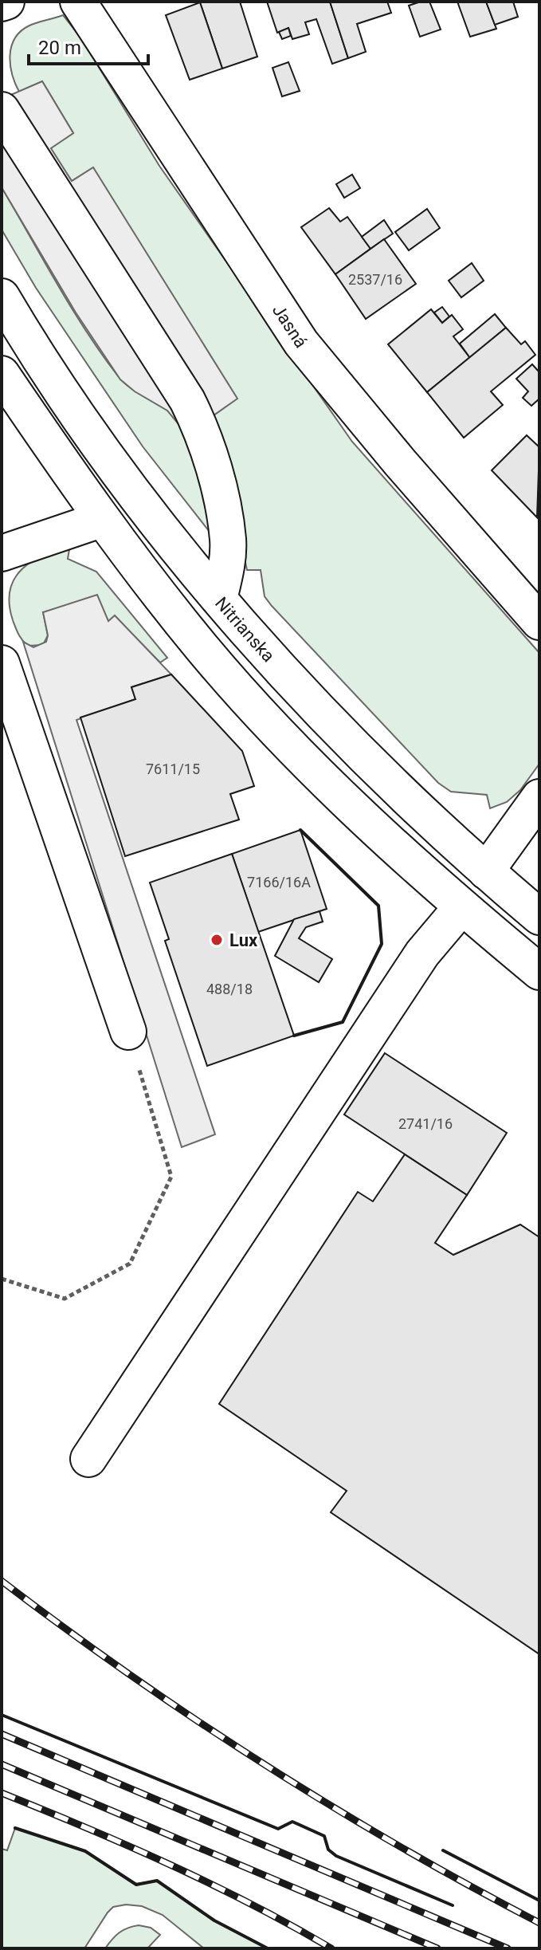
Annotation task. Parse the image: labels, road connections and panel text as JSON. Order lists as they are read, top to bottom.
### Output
{
  "streets": {
    "street": ["Jasná", "Nitrianska"]
  },
  "places": ["Lux"],
  "house_numbers": [
    "2537/16",
    "7611/15",
    "7166/16A",
    "488/18",
    "2741/16"
  ],
  "scale_bar": "20 m"
}
